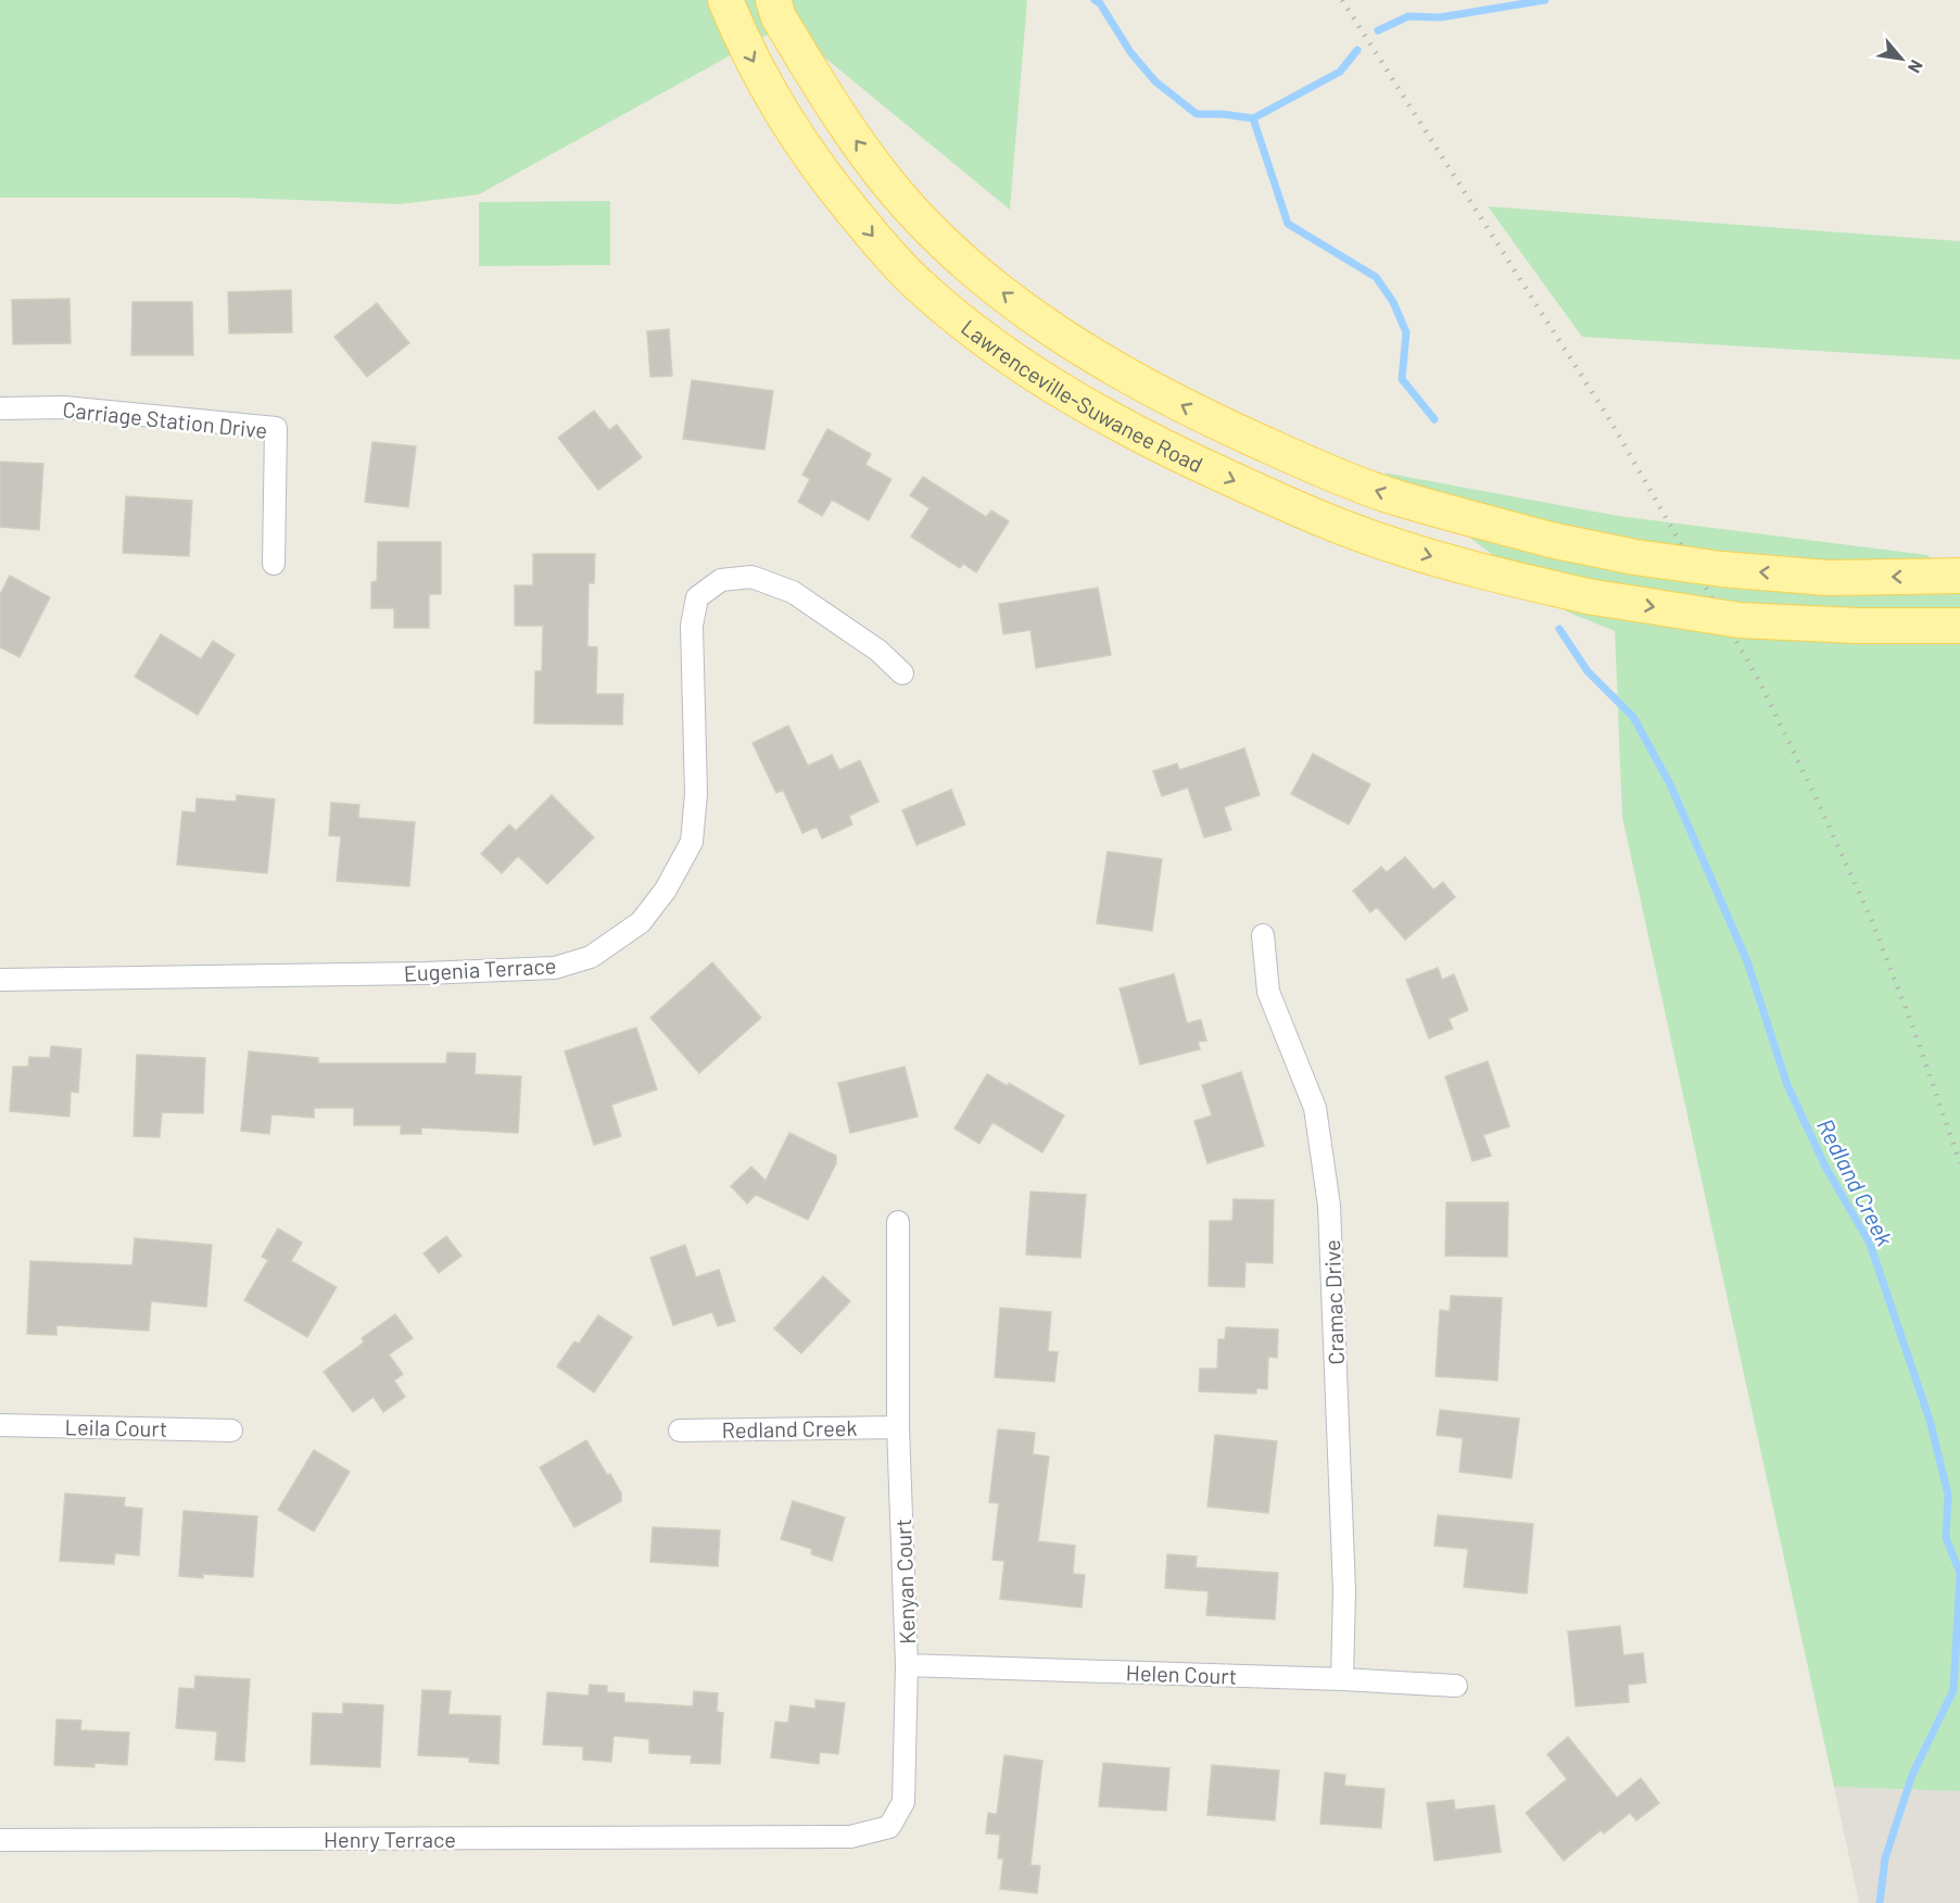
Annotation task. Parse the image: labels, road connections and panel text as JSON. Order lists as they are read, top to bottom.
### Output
{
  "streets": {
    "main road": ["Lawrenceville-Suwanee Road"],
    "street": [
      "Carriage Station Drive",
      "Eugenia Terrace",
      "Cramac Drive",
      "Leila Court",
      "Redland Creek",
      "Kenyan Court",
      "Helen Court",
      "Henry Terrace"
    ]
  },
  "crossings": [
    ["Cramac Drive", "Helen Court"],
    ["Redland Creek", "Kenyan Court"],
    ["Kenyan Court", "Helen Court"],
    ["Kenyan Court", "Henry Terrace"]
  ],
  "water": ["Redland Creek"],
  "north": "bottom right"
}
